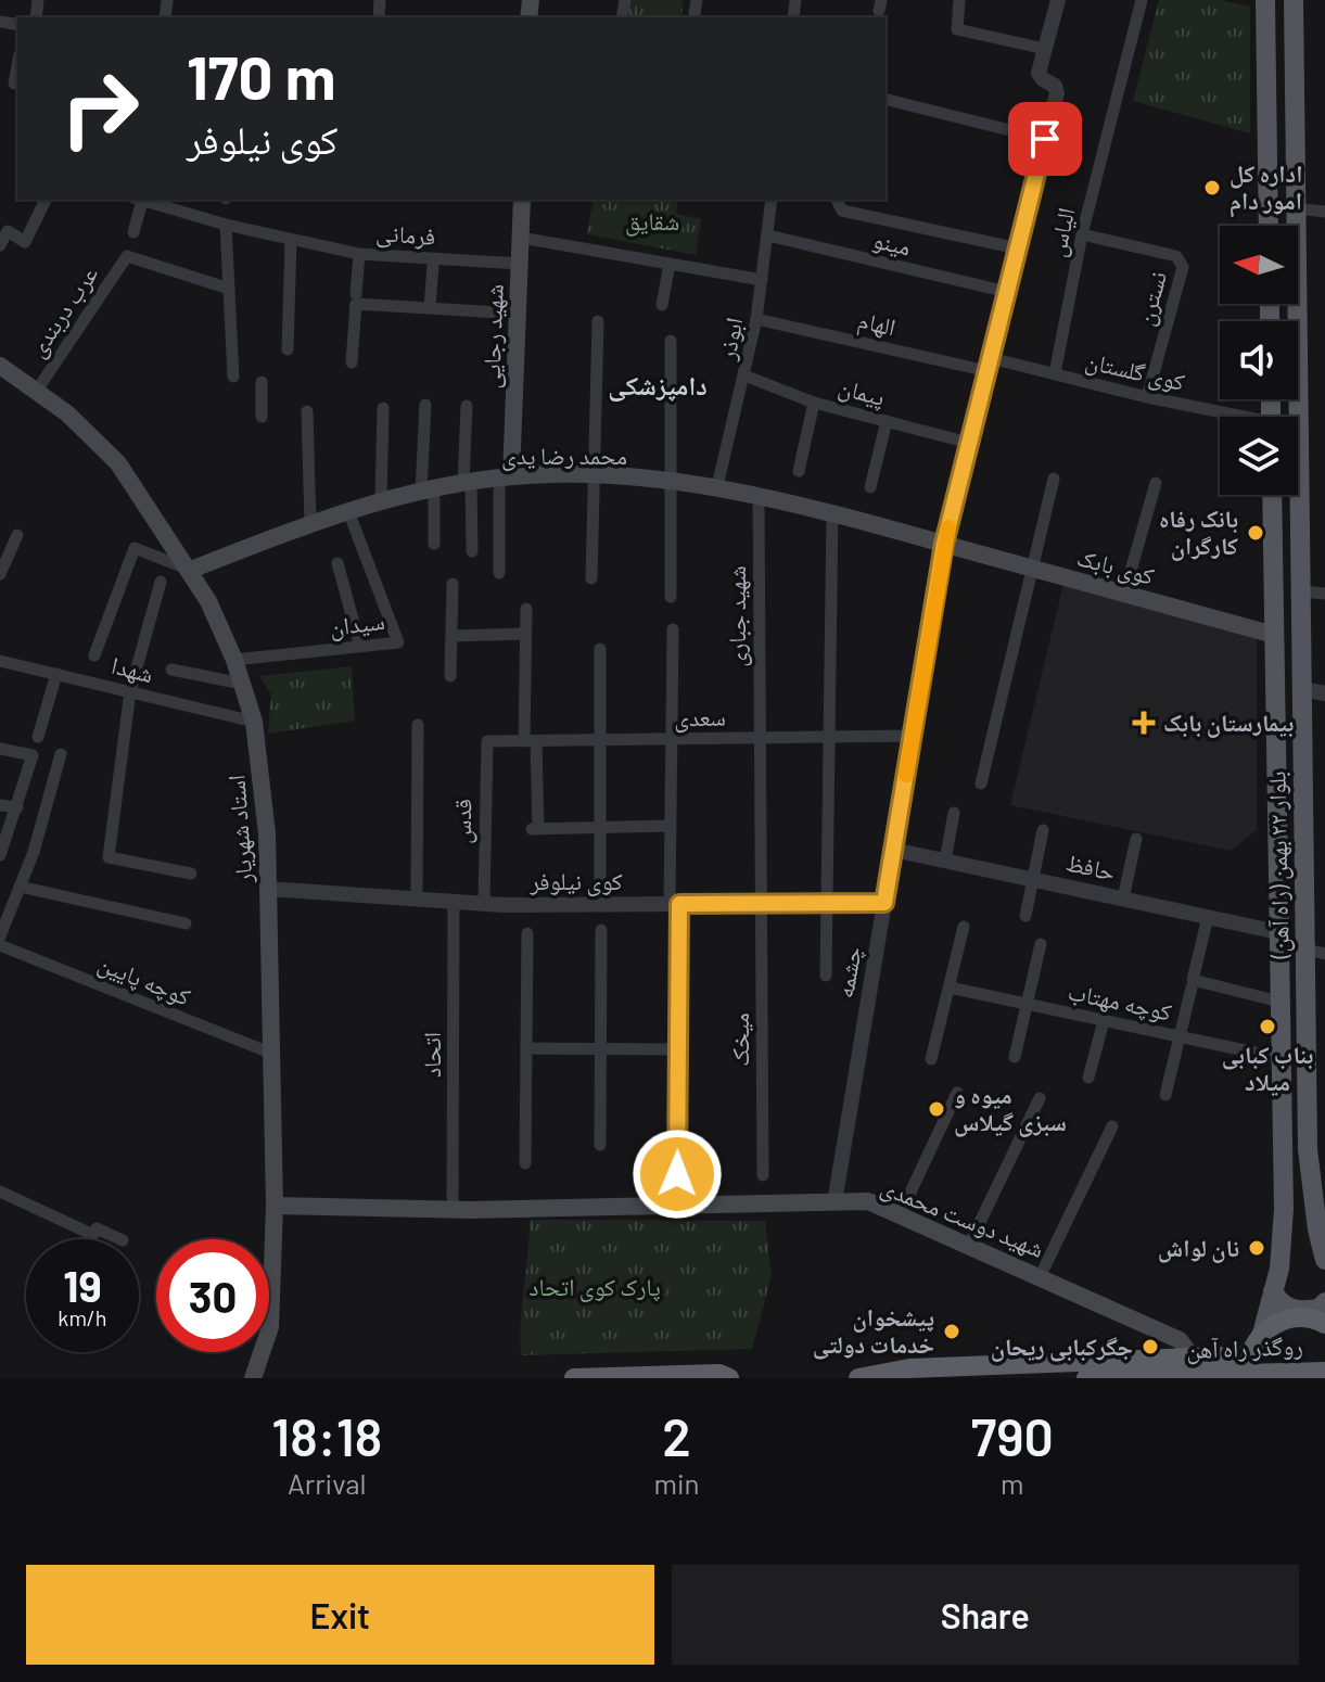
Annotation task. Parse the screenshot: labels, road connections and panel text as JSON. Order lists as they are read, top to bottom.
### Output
{
  "streets": {
    "highway": ["روگذر راه آهن"],
    "main road": [
      "شهید رجایی",
      "محمد رضا یدی",
      "کوی بابک",
      "استاد شهریار",
      "بلوار ۲۲ بهمن (راه آهن)",
      "شهید دوست محمدی"
    ],
    "street": [
      "الیاس",
      "فرمانی",
      "مینو",
      "نسترن",
      "عرب دربندی",
      "الهام",
      "ابوذر",
      "کوی گلستان",
      "پیمان",
      "شهید جباری",
      "سیدان",
      "شهدا",
      "سعدی",
      "قدس",
      "حافظ",
      "کوی نیلوفر",
      "چشمه",
      "کوچه پایین",
      "کوچه مهتاب",
      "میخک",
      "اتحاد"
    ]
  },
  "crossings": [
    ["الیاس", "نسترن"],
    ["الیاس", "کوی گلستان"],
    ["فرمانی", "شهید رجایی"],
    ["مینو", "ابوذر"],
    ["مینو", "چشمه"],
    ["نسترن", "کوی گلستان"],
    ["عرب دربندی", "استاد شهریار"],
    ["الهام", "ابوذر"],
    ["الهام", "کوی گلستان"],
    ["الهام", "چشمه"],
    ["شهید رجایی", "محمد رضا یدی"],
    ["ابوذر", "پیمان"],
    ["ابوذر", "محمد رضا یدی"],
    ["کوی گلستان", "چشمه"],
    ["پیمان", "چشمه"],
    ["محمد رضا یدی", "کوی بابک"],
    ["محمد رضا یدی", "شهید جباری"],
    ["محمد رضا یدی", "سیدان"],
    ["محمد رضا یدی", "استاد شهریار"],
    ["محمد رضا یدی", "چشمه"],
    ["کوی بابک", "بلوار ۲۲ بهمن (راه آهن)"],
    ["کوی بابک", "چشمه"],
    ["شهید جباری", "سعدی"],
    ["شهید جباری", "کوی نیلوفر"],
    ["شهید جباری", "میخک"],
    ["سیدان", "استاد شهریار"],
    ["شهدا", "استاد شهریار"],
    ["سعدی", "قدس"],
    ["سعدی", "چشمه"],
    ["قدس", "کوی نیلوفر"],
    ["استاد شهریار", "کوی نیلوفر"],
    ["استاد شهریار", "کوچه پایین"],
    ["استاد شهریار", "شهید دوست محمدی"],
    ["بلوار ۲۲ بهمن (راه آهن)", "حافظ"],
    ["بلوار ۲۲ بهمن (راه آهن)", "کوچه مهتاب"],
    ["حافظ", "چشمه"],
    ["کوی نیلوفر", "چشمه"],
    ["کوی نیلوفر", "میخک"],
    ["کوی نیلوفر", "اتحاد"],
    ["چشمه", "شهید دوست محمدی"],
    ["اتحاد", "شهید دوست محمدی"]
  ],
  "districts": ["دامپزشکی"],
  "parks": ["شقایق", "پارک کوی اتحاد"],
  "places": {
    "other": [
      "اداره کل امور دام",
      "بانک رفاه کارگران",
      "بناب کبابی میلاد",
      "میوه و سبزی گیلاس",
      "نان لواش",
      "پیشخوان خدمات دولتی",
      "جگرکبابی ریحان"
    ],
    "health": ["بیمارستان بابک"]
  },
  "north": "left",
  "page": {
    "turn": ["170 m", "کوی نیلوفر"],
    "speed": "19 km/h",
    "limit": "30",
    "eta": [
      "18:18",
      "Arrival",
      "2",
      "min",
      "790",
      "m"
    ],
    "buttons": ["Exit", "Share"]
  }
}
